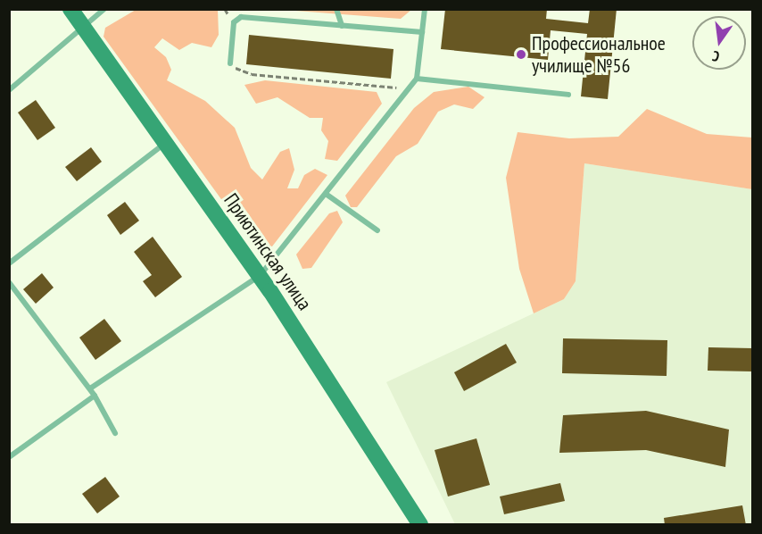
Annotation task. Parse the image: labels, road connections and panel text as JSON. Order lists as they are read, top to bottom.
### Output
{
  "streets": {
    "street": ["Приютинская улица"]
  },
  "places": ["Профессиональное училище №56"],
  "north": "bottom"
}
